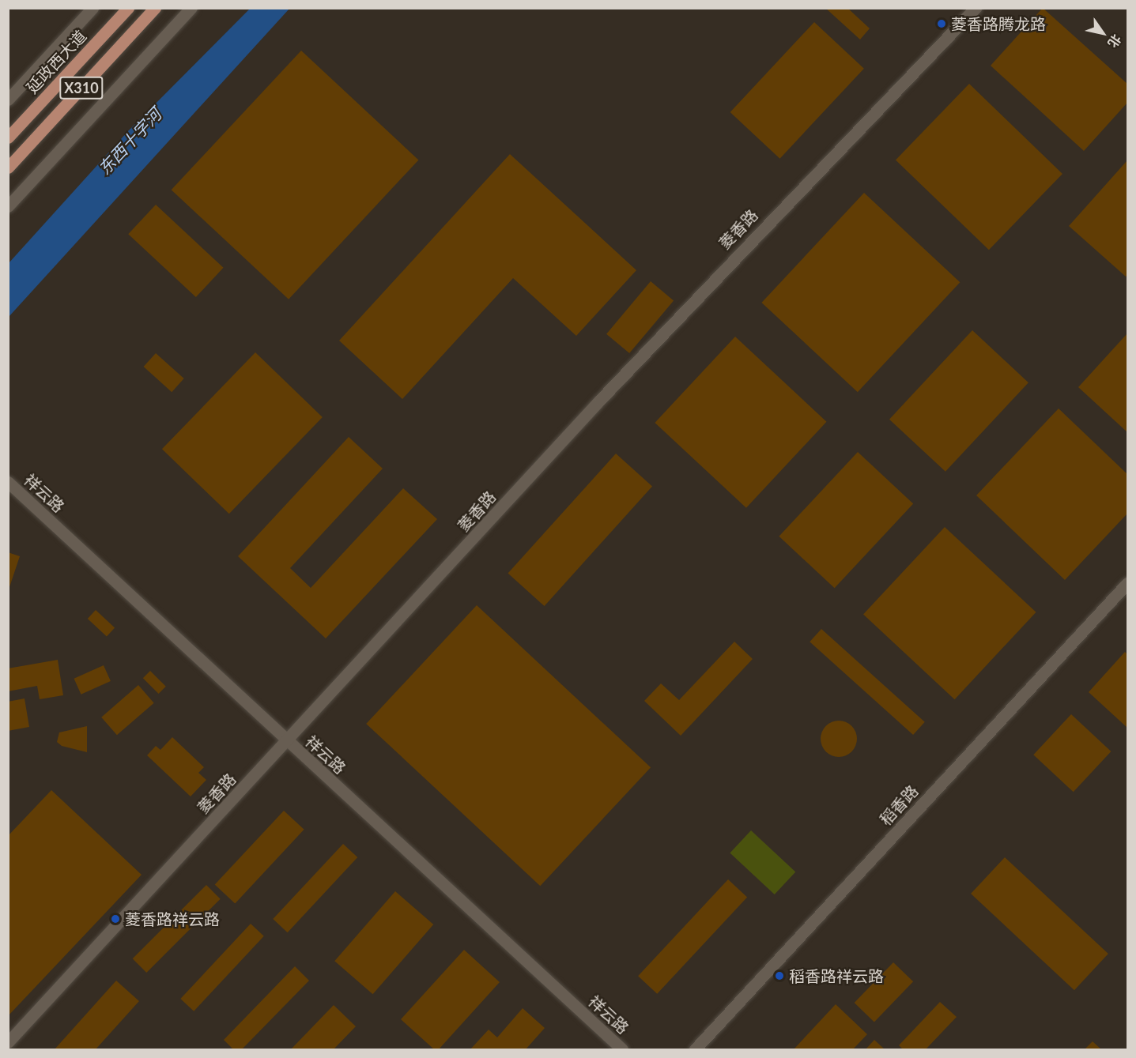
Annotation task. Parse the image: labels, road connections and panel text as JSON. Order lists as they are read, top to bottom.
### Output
{
  "streets": {
    "main road": ["延政西大道", "X310"],
    "street": ["菱香路", "祥云路", "稻香路"]
  },
  "crossings": [
    ["菱香路", "祥云路"]
  ],
  "water": ["东西十字河"],
  "places": ["菱香路腾龙路", "菱香路祥云路", "稻香路祥云路"],
  "north": "bottom right"
}
